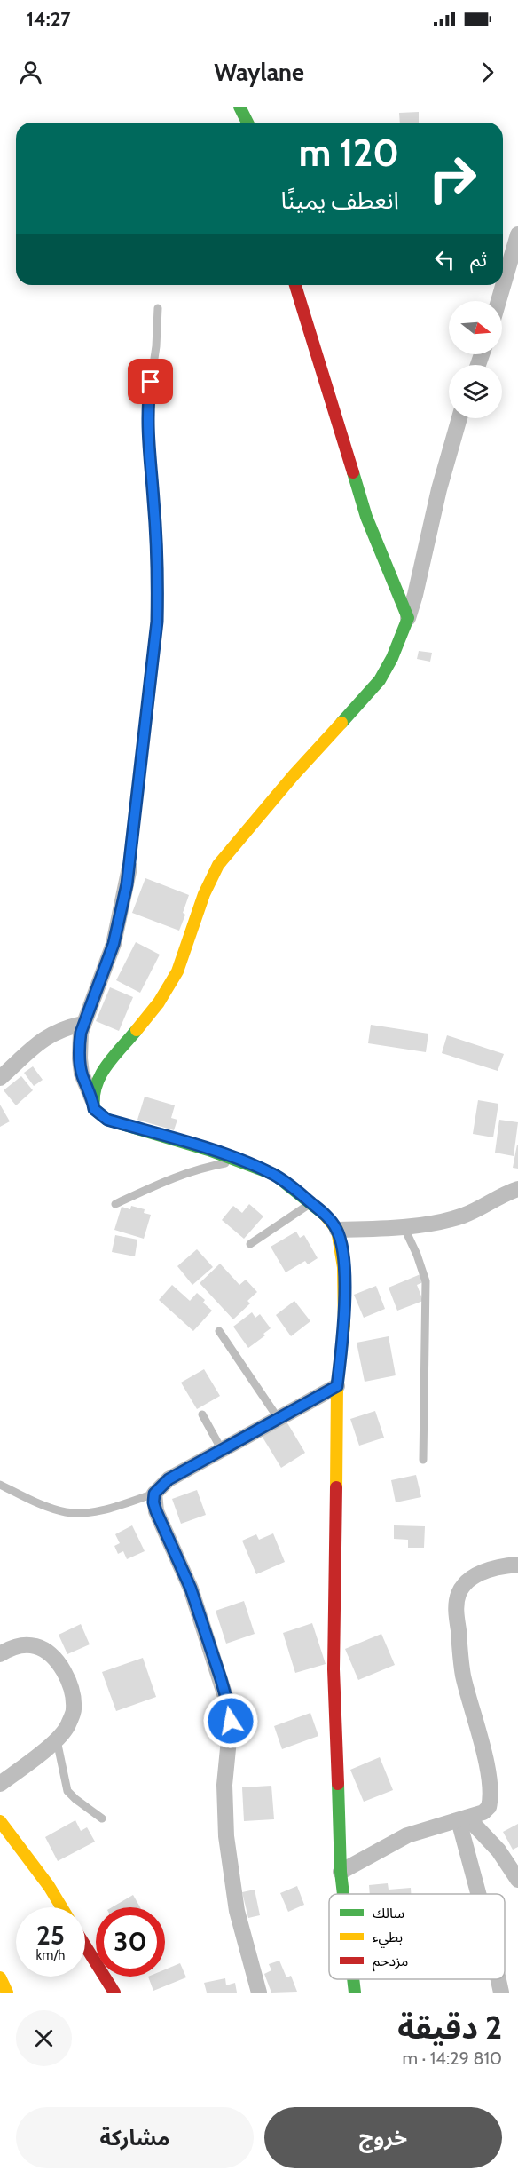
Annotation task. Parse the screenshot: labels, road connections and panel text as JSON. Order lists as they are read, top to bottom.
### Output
{
  "legend": ["سالك", "بطيء", "مزدحم"],
  "north": "right",
  "page": {
    "status": "14:27",
    "header": "Waylane",
    "turn": ["120 m", "انعطف يمينًا"],
    "then": "ثم",
    "speed": "25 km/h",
    "limit": "30",
    "heading": ["2 دقيقة", "810 m · 14:29"],
    "buttons": ["خروج", "مشاركة"]
  }
}
